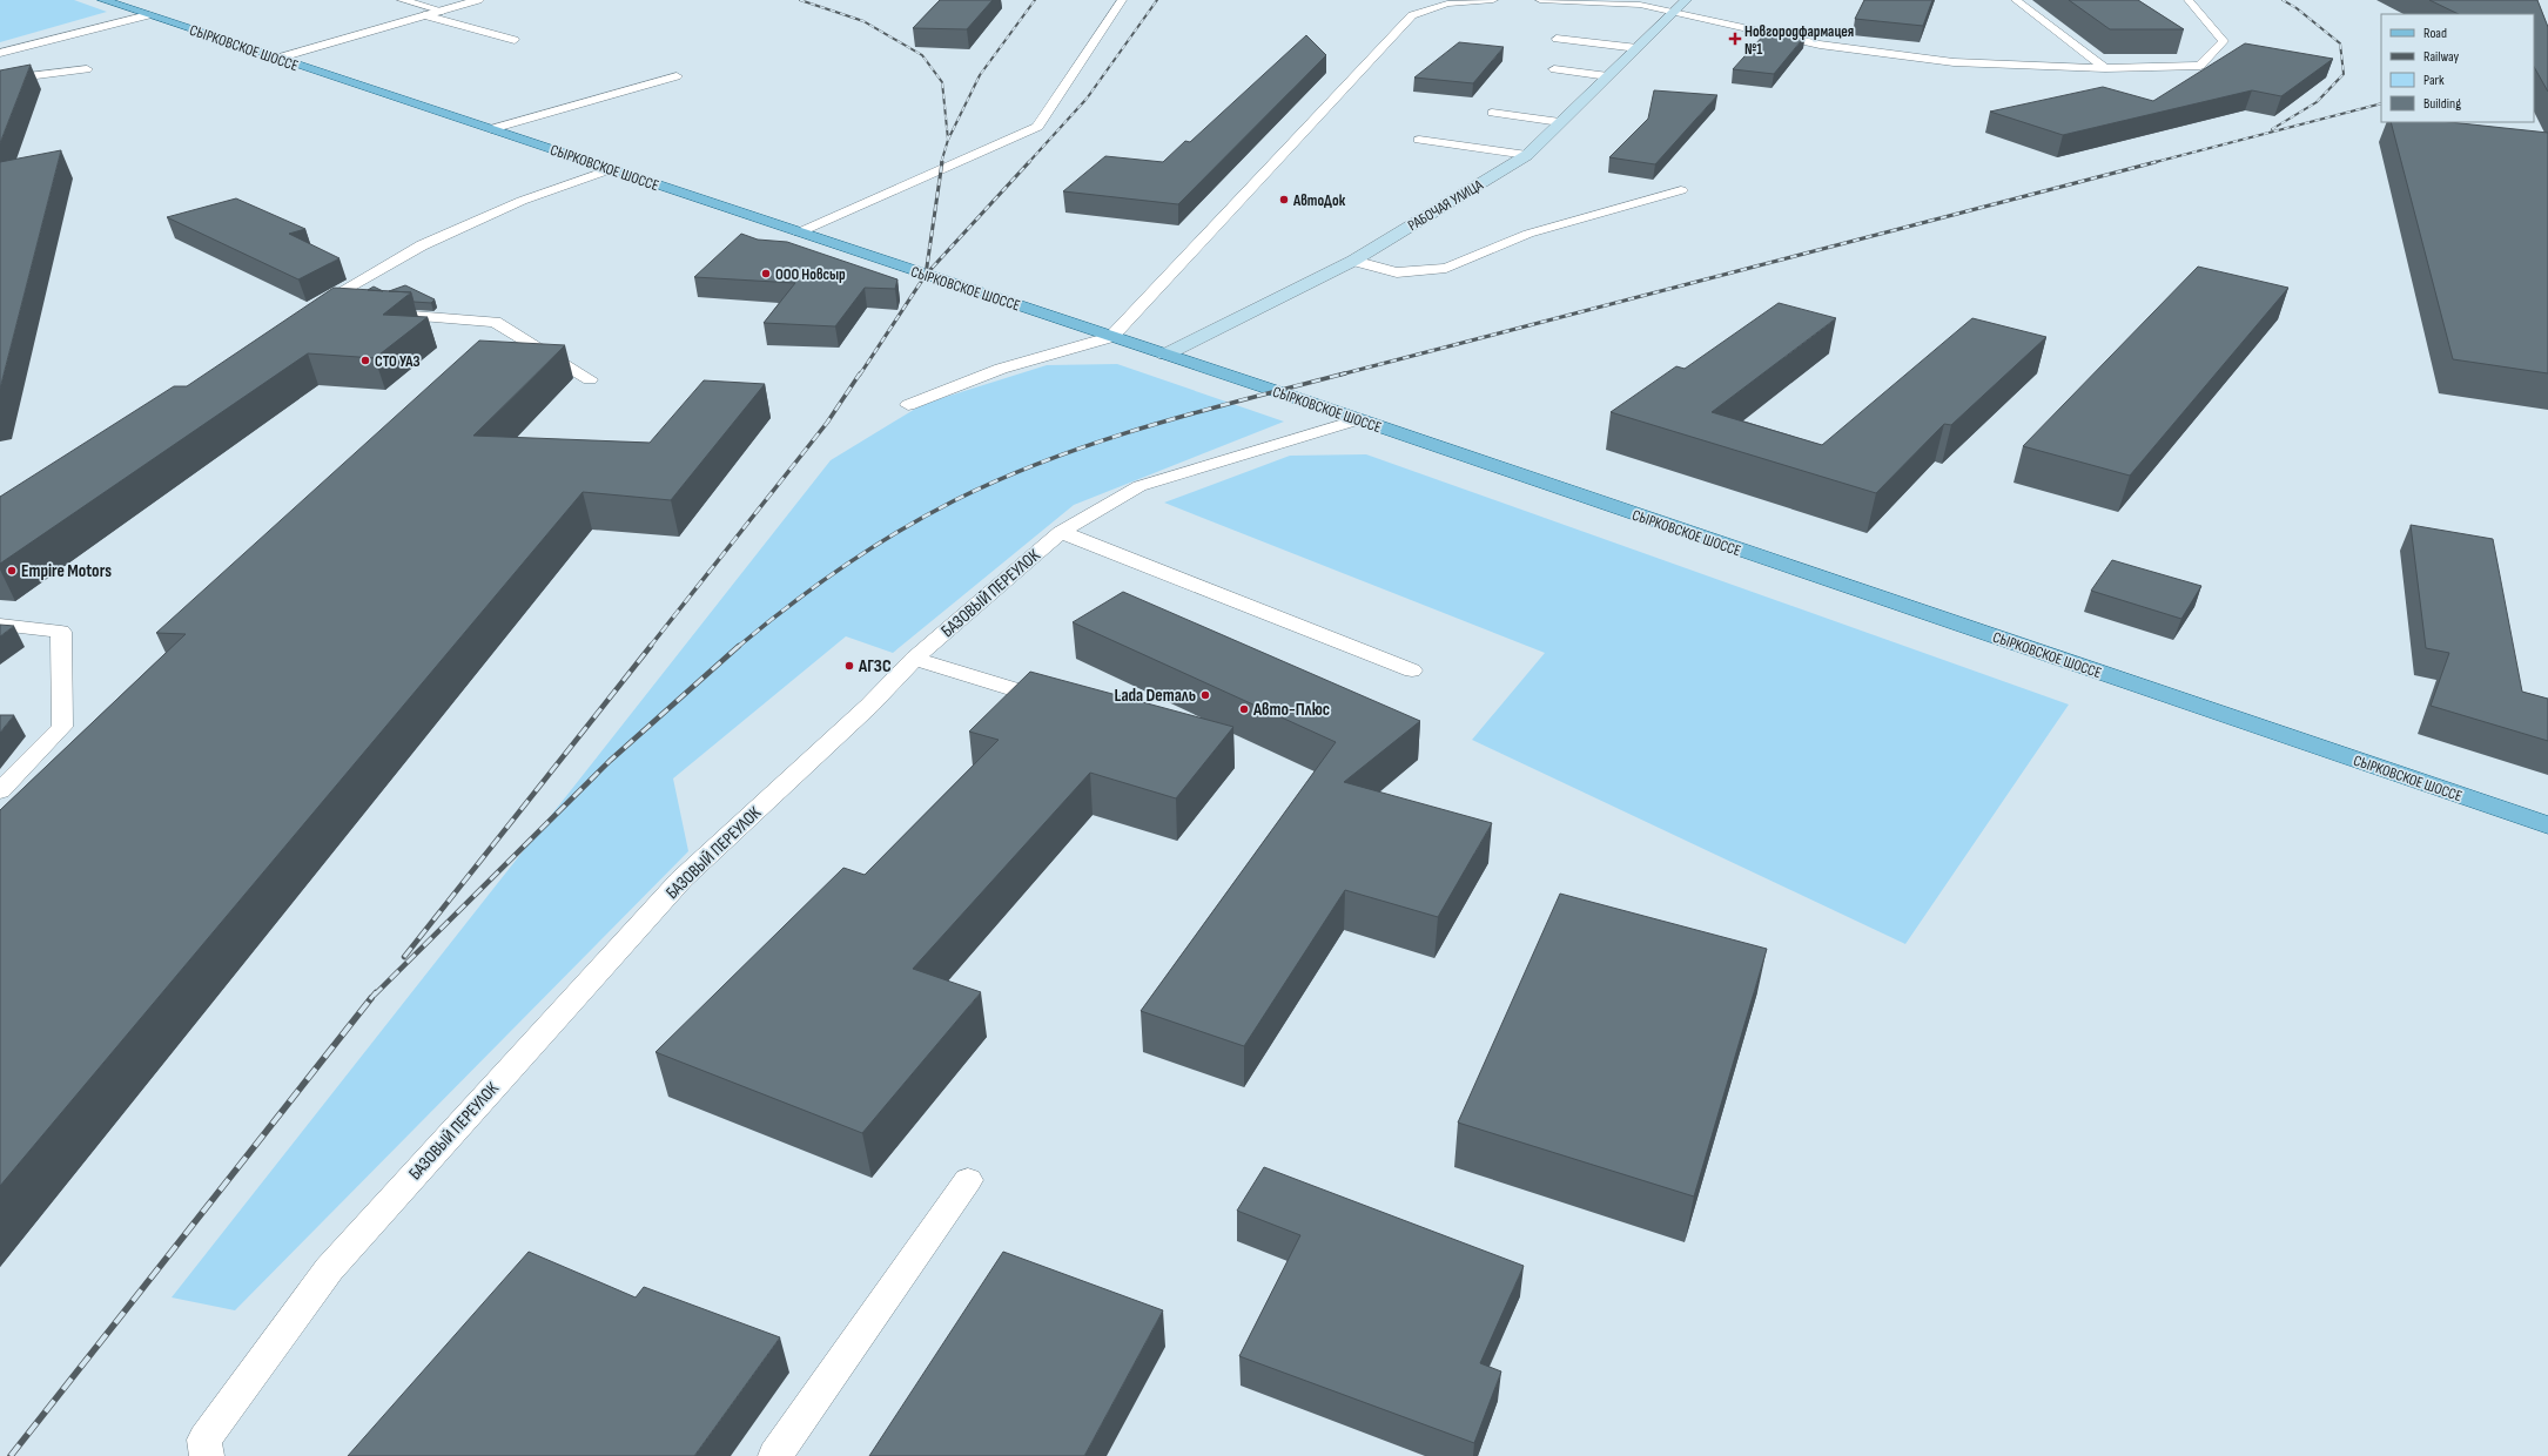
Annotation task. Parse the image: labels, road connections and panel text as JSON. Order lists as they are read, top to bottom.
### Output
{
  "streets": {
    "main road": ["СЫРКОВСКОЕ ШОССЕ", "РАБОЧАЯ УЛИЦА"],
    "lane": ["БАЗОВЫЙ ПЕРЕУЛОК"]
  },
  "crossings": [
    ["СЫРКОВСКОЕ ШОССЕ", "РАБОЧАЯ УЛИЦА"],
    ["СЫРКОВСКОЕ ШОССЕ", "БАЗОВЫЙ ПЕРЕУЛОК"]
  ],
  "places": {
    "health": ["Новгородфармацея №1"],
    "other": [
      "АвтоДок",
      "ООО Новсыр",
      "СТО УАЗ",
      "Empire Motors",
      "АГЗС",
      "Lada Dеталь",
      "Авто-Плюс"
    ]
  },
  "legend": [
    "Road",
    "Railway",
    "Park",
    "Building"
  ]
}
